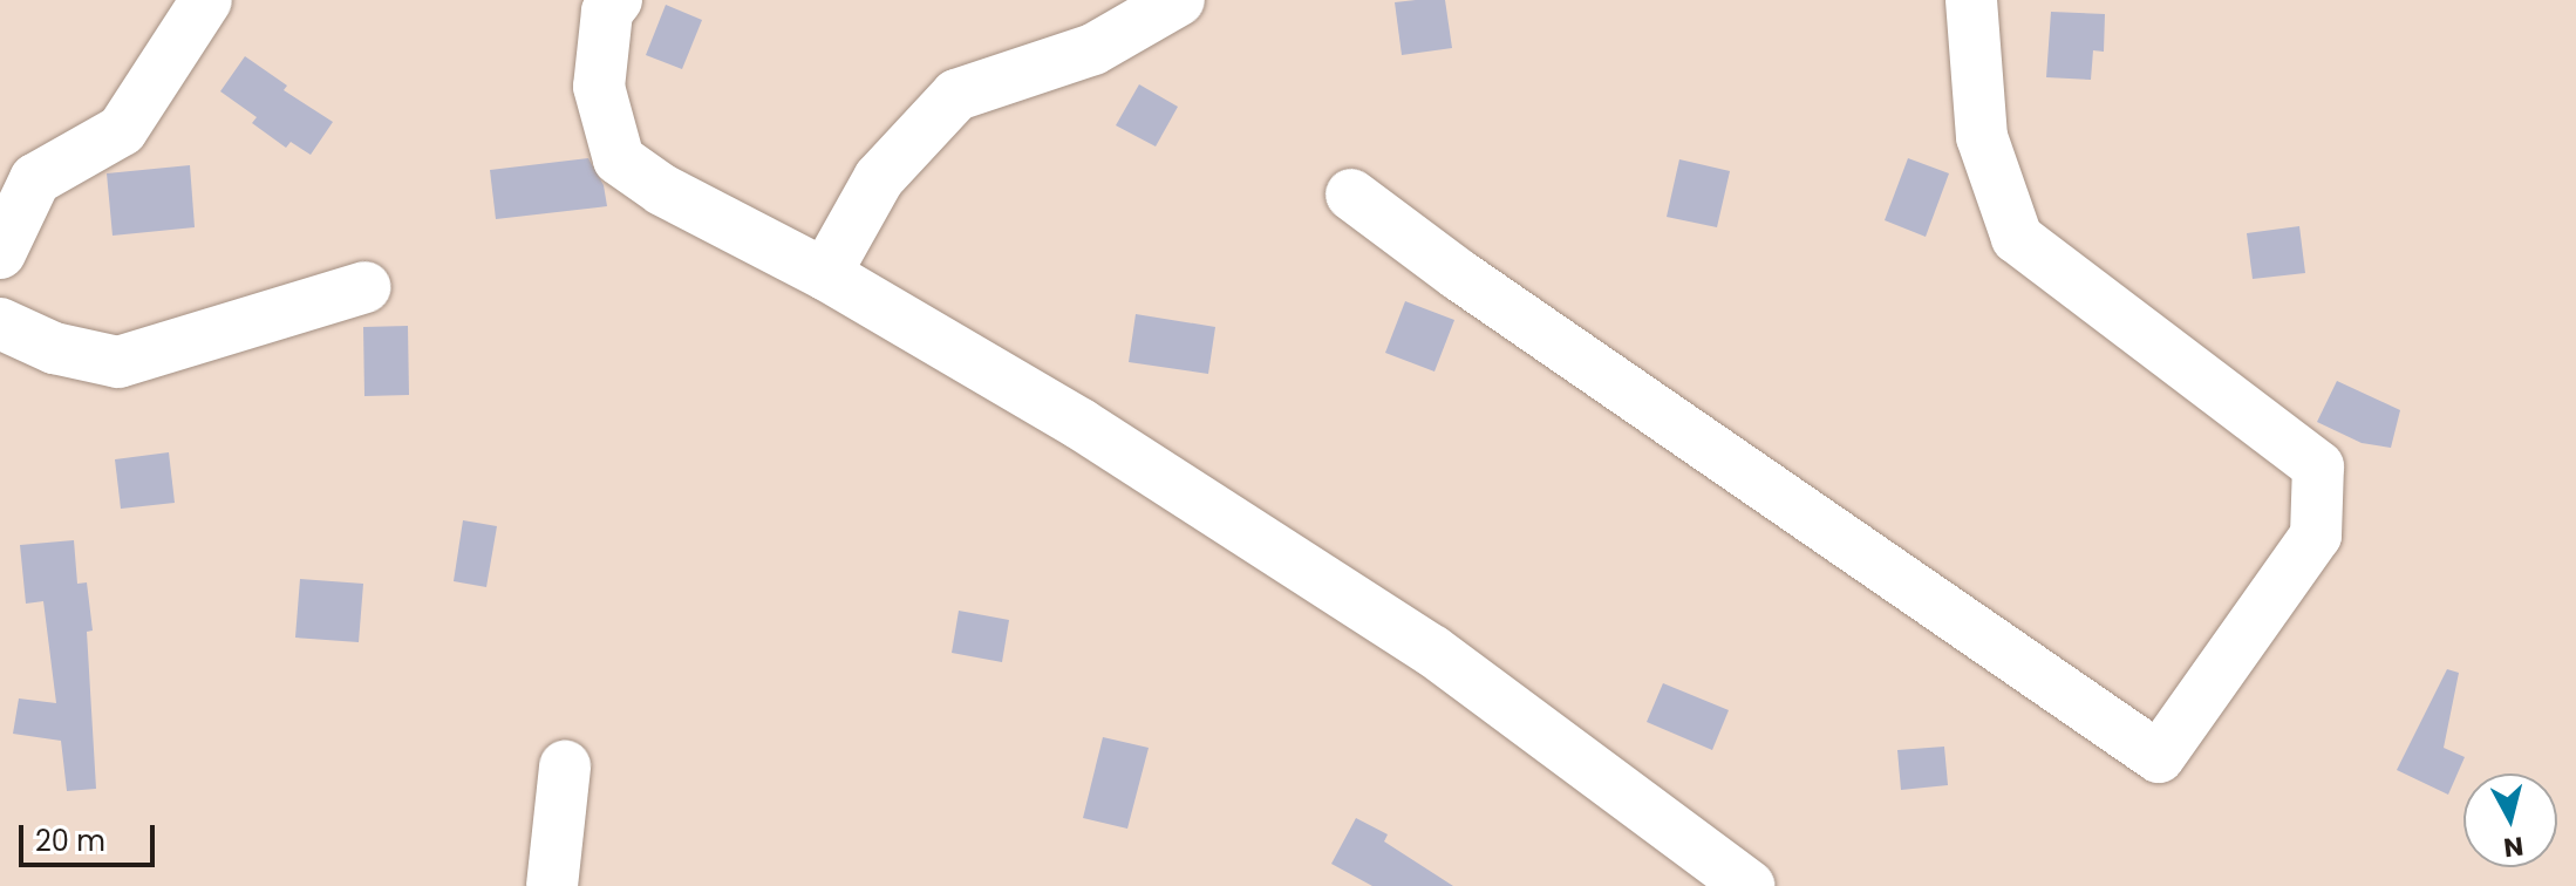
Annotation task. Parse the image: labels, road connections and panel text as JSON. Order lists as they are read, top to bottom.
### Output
{
  "scale_bar": "20 m",
  "north": "bottom"
}
